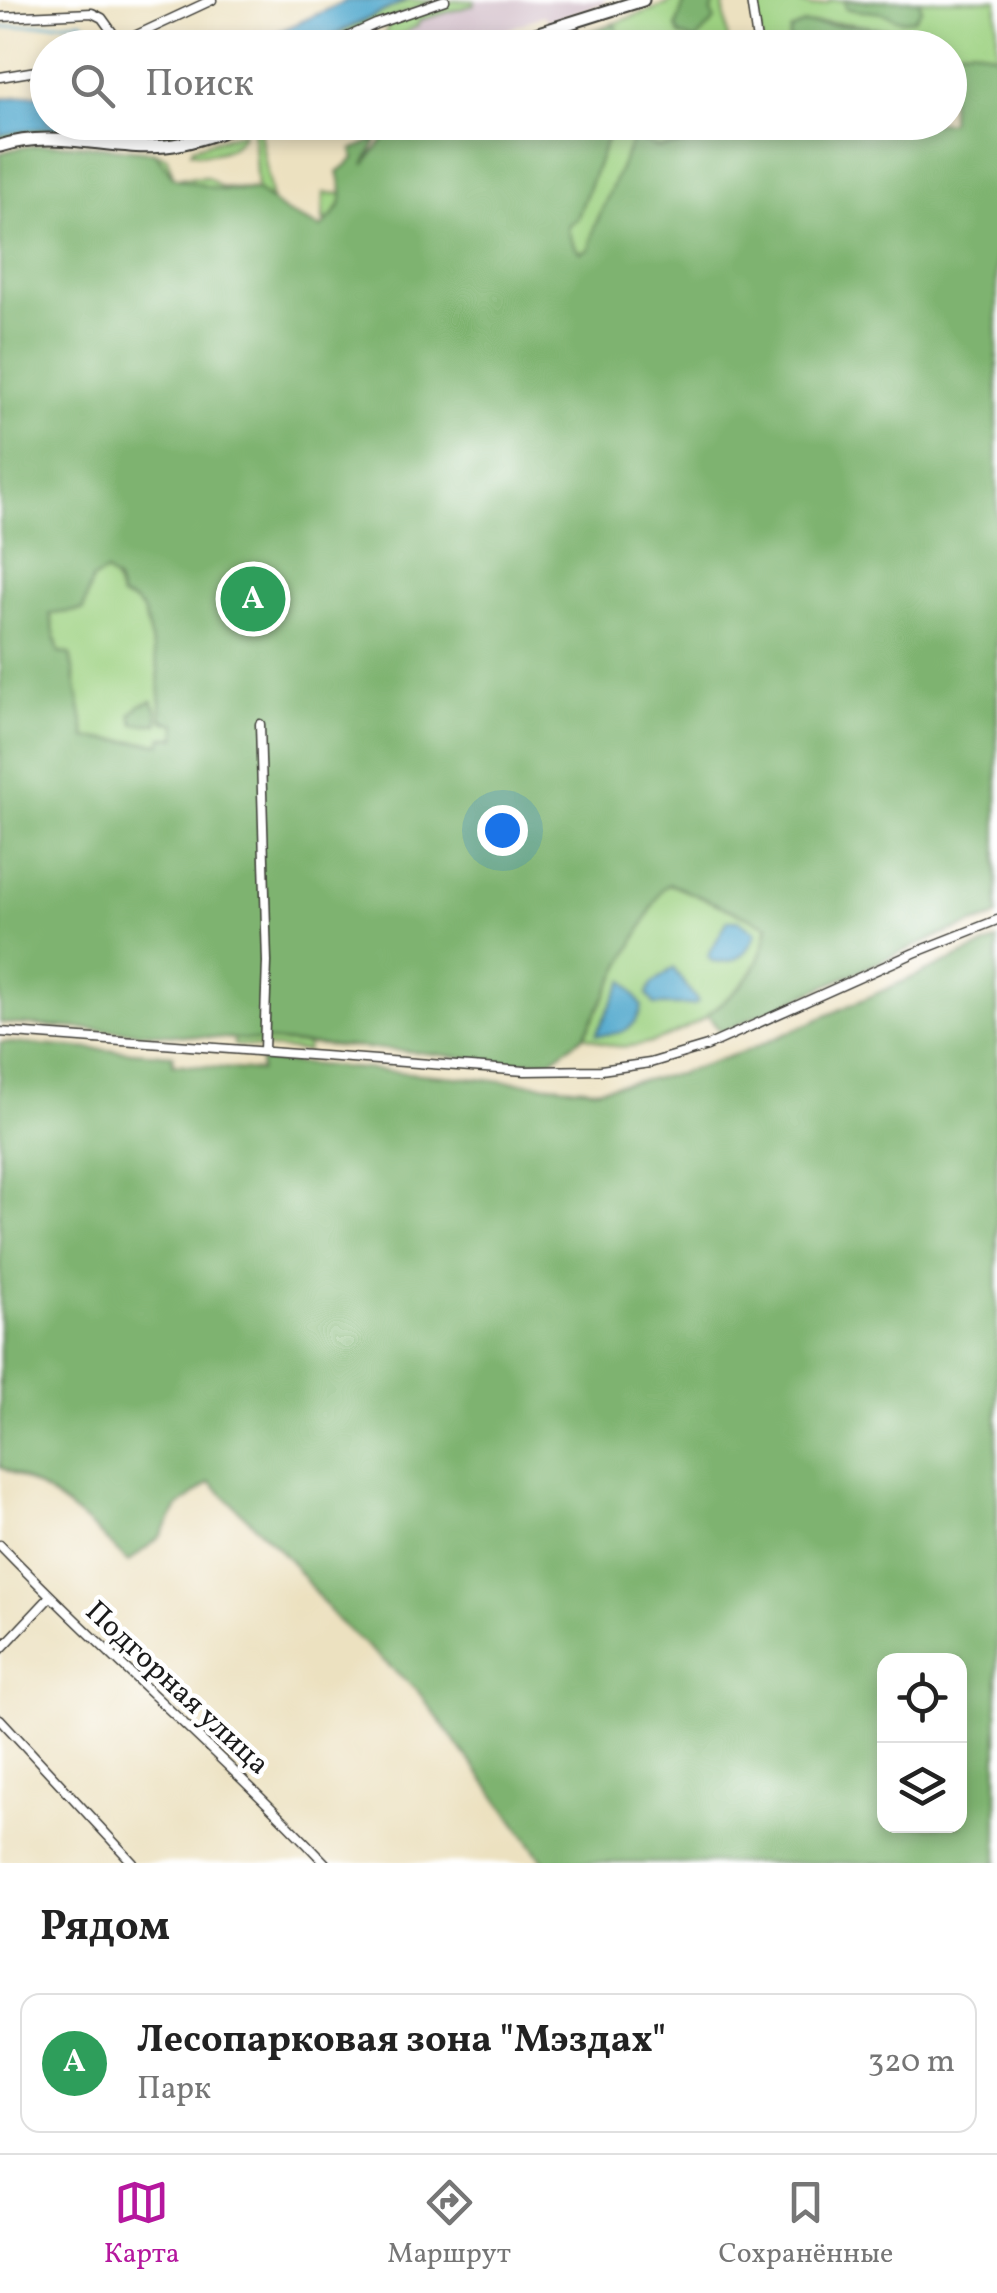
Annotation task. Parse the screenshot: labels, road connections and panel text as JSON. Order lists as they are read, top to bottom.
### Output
{
  "streets": {
    "street": ["Подгорная улица"]
  },
  "page": {
    "search": "Поиск",
    "pins": "A",
    "heading": "Рядом",
    "list": [
      {
        "mark": "A",
        "name": "Лесопарковая зона \"Мэздах\"",
        "note": "Парк",
        "value": "320 m"
      }
    ],
    "nav": ["Карта", "Маршрут", "Сохранённые"]
  }
}
